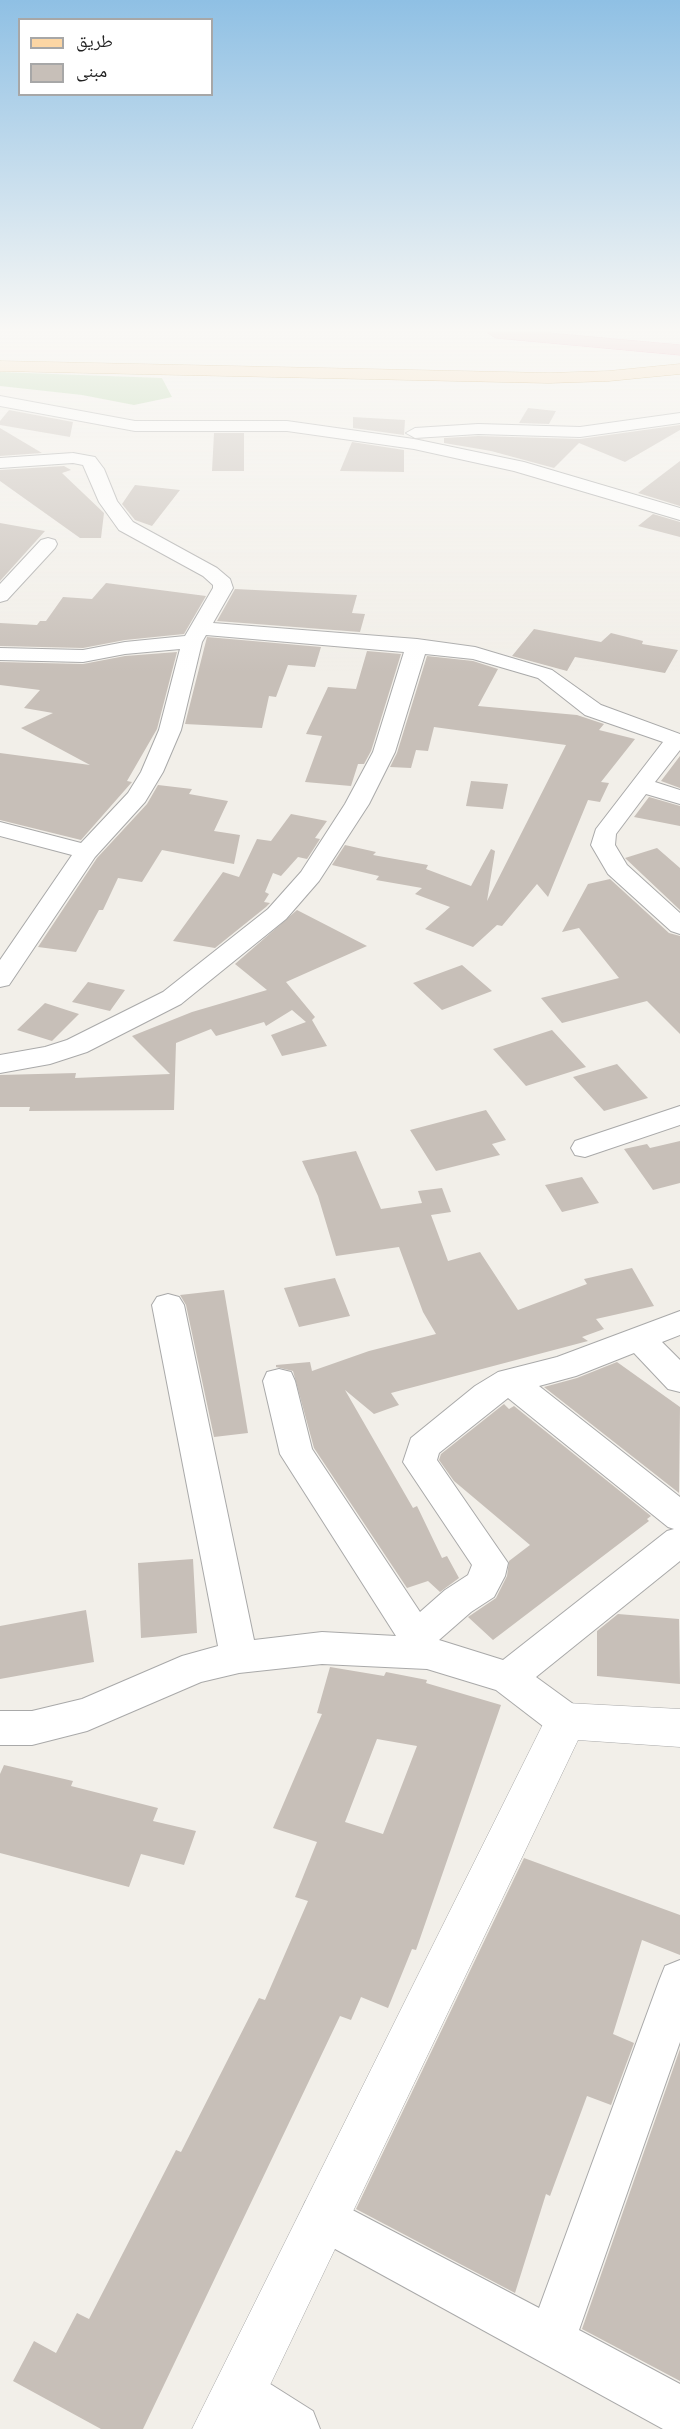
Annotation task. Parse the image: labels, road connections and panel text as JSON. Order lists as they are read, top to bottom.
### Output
{
  "legend": ["طريق", "مبنى"]
}
